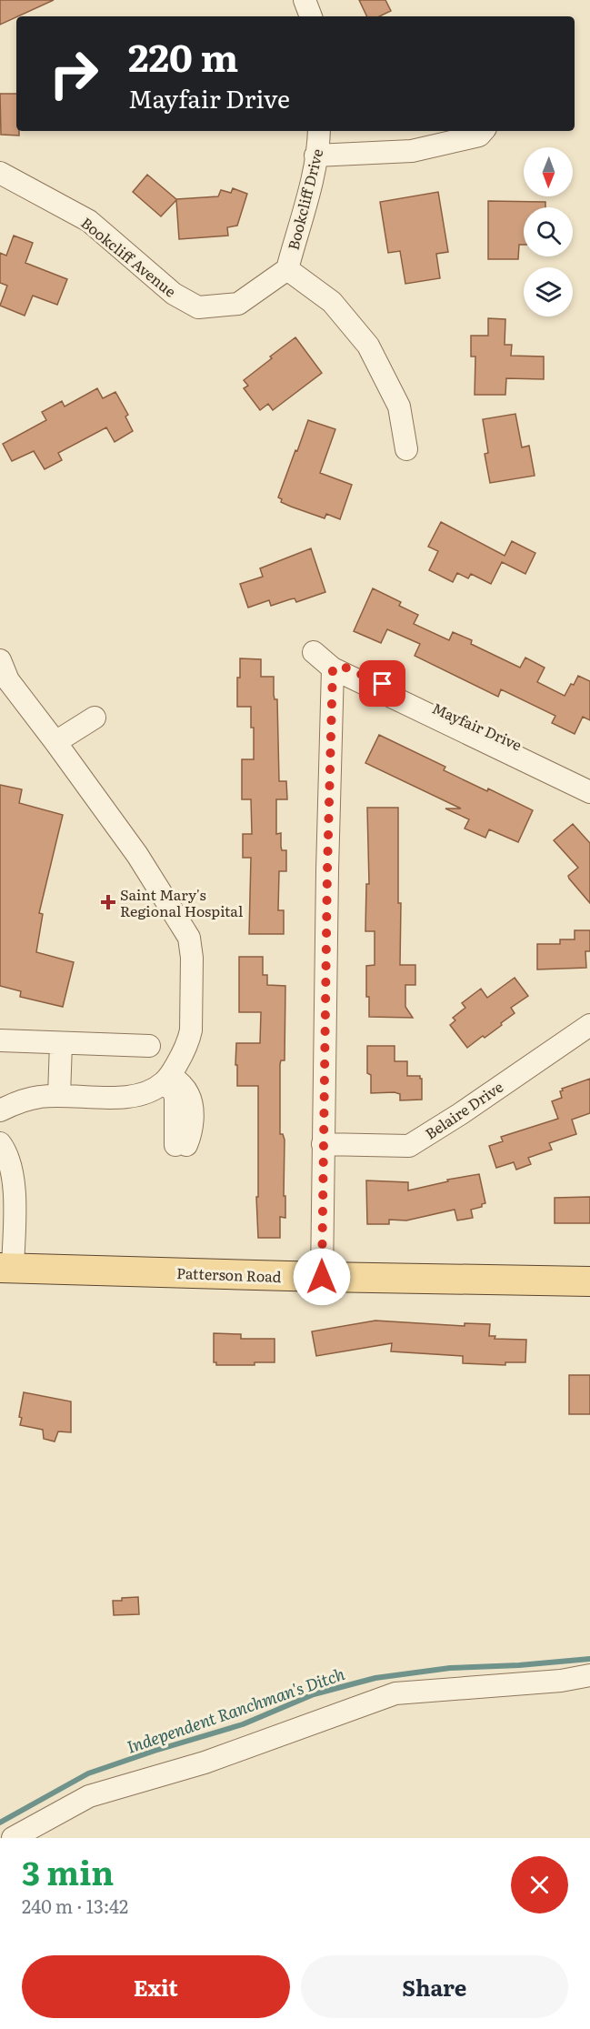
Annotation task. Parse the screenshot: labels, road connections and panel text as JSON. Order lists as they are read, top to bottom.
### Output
{
  "streets": {
    "main road": ["Patterson Road"],
    "street": [
      "Bookcliff Drive",
      "Bookcliff Avenue",
      "Mayfair Drive",
      "Belaire Drive"
    ]
  },
  "crossings": [
    ["Bookcliff Drive", "Bookcliff Avenue"]
  ],
  "water": ["Independent Ranchman's Ditch"],
  "places": {
    "health": ["Saint Mary's Regional Hospital"]
  },
  "north": "bottom",
  "page": {
    "turn": ["220 m", "Mayfair Drive"],
    "heading": ["3 min", "240 m · 13:42"],
    "buttons": ["Exit", "Share"]
  }
}
